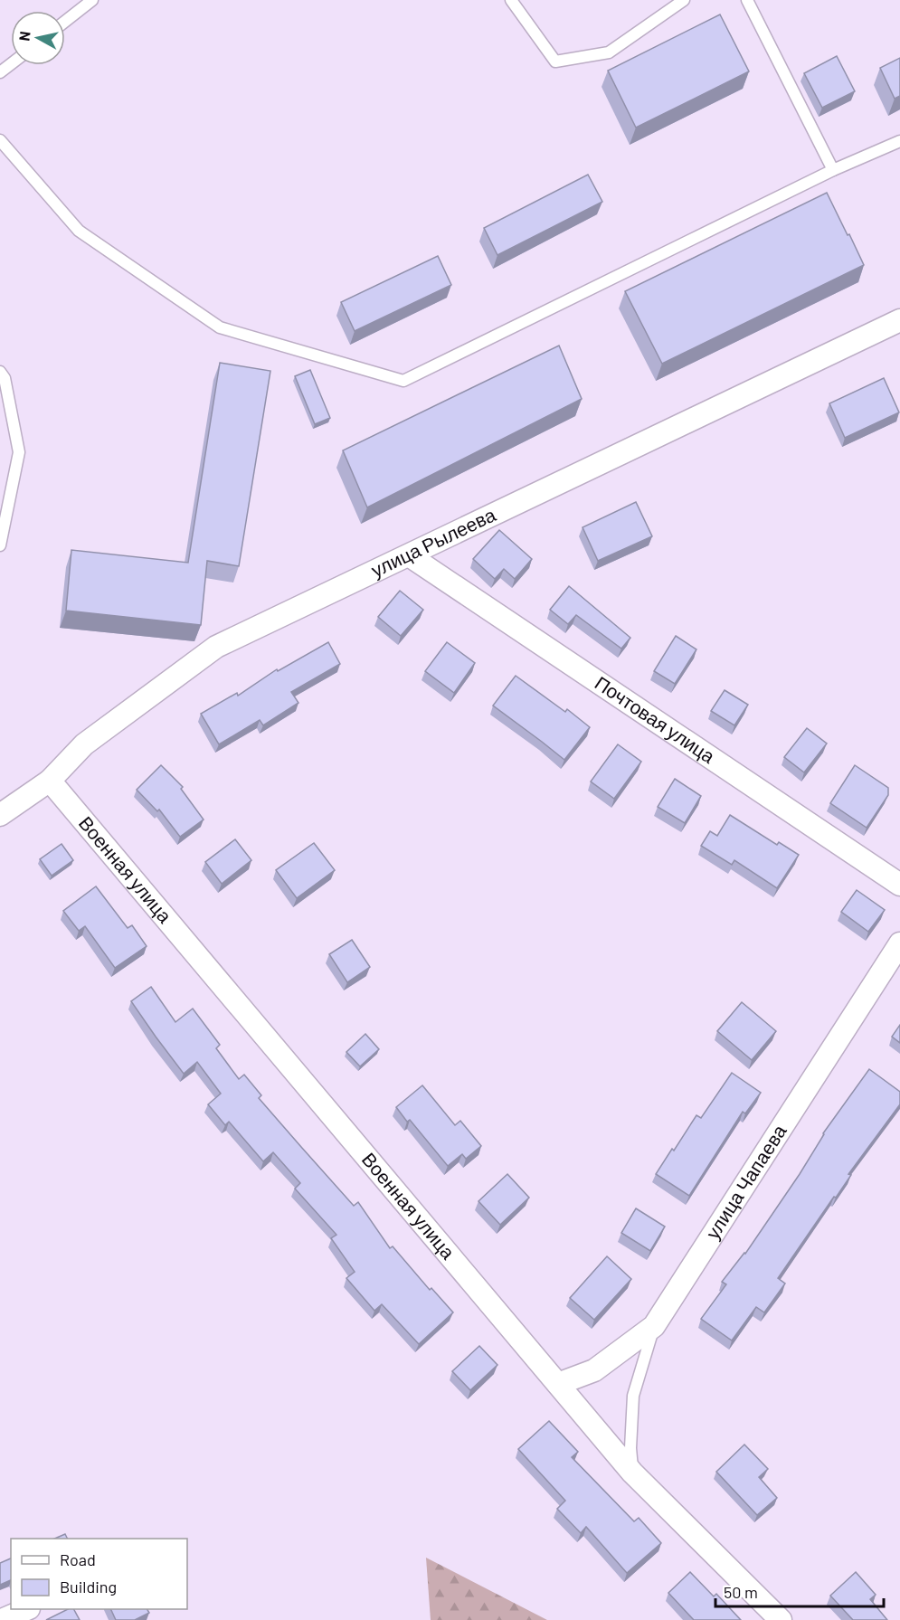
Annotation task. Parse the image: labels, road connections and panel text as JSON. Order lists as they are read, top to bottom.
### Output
{
  "streets": {
    "street": [
      "улица Рылеева",
      "Почтовая улица",
      "Военная улица",
      "улица Чапаева"
    ]
  },
  "crossings": [
    ["улица Рылеева", "Почтовая улица"],
    ["улица Рылеева", "Военная улица"],
    ["Военная улица", "улица Чапаева"]
  ],
  "legend": ["Road", "Building"],
  "scale_bar": "50 m",
  "north": "left"
}
